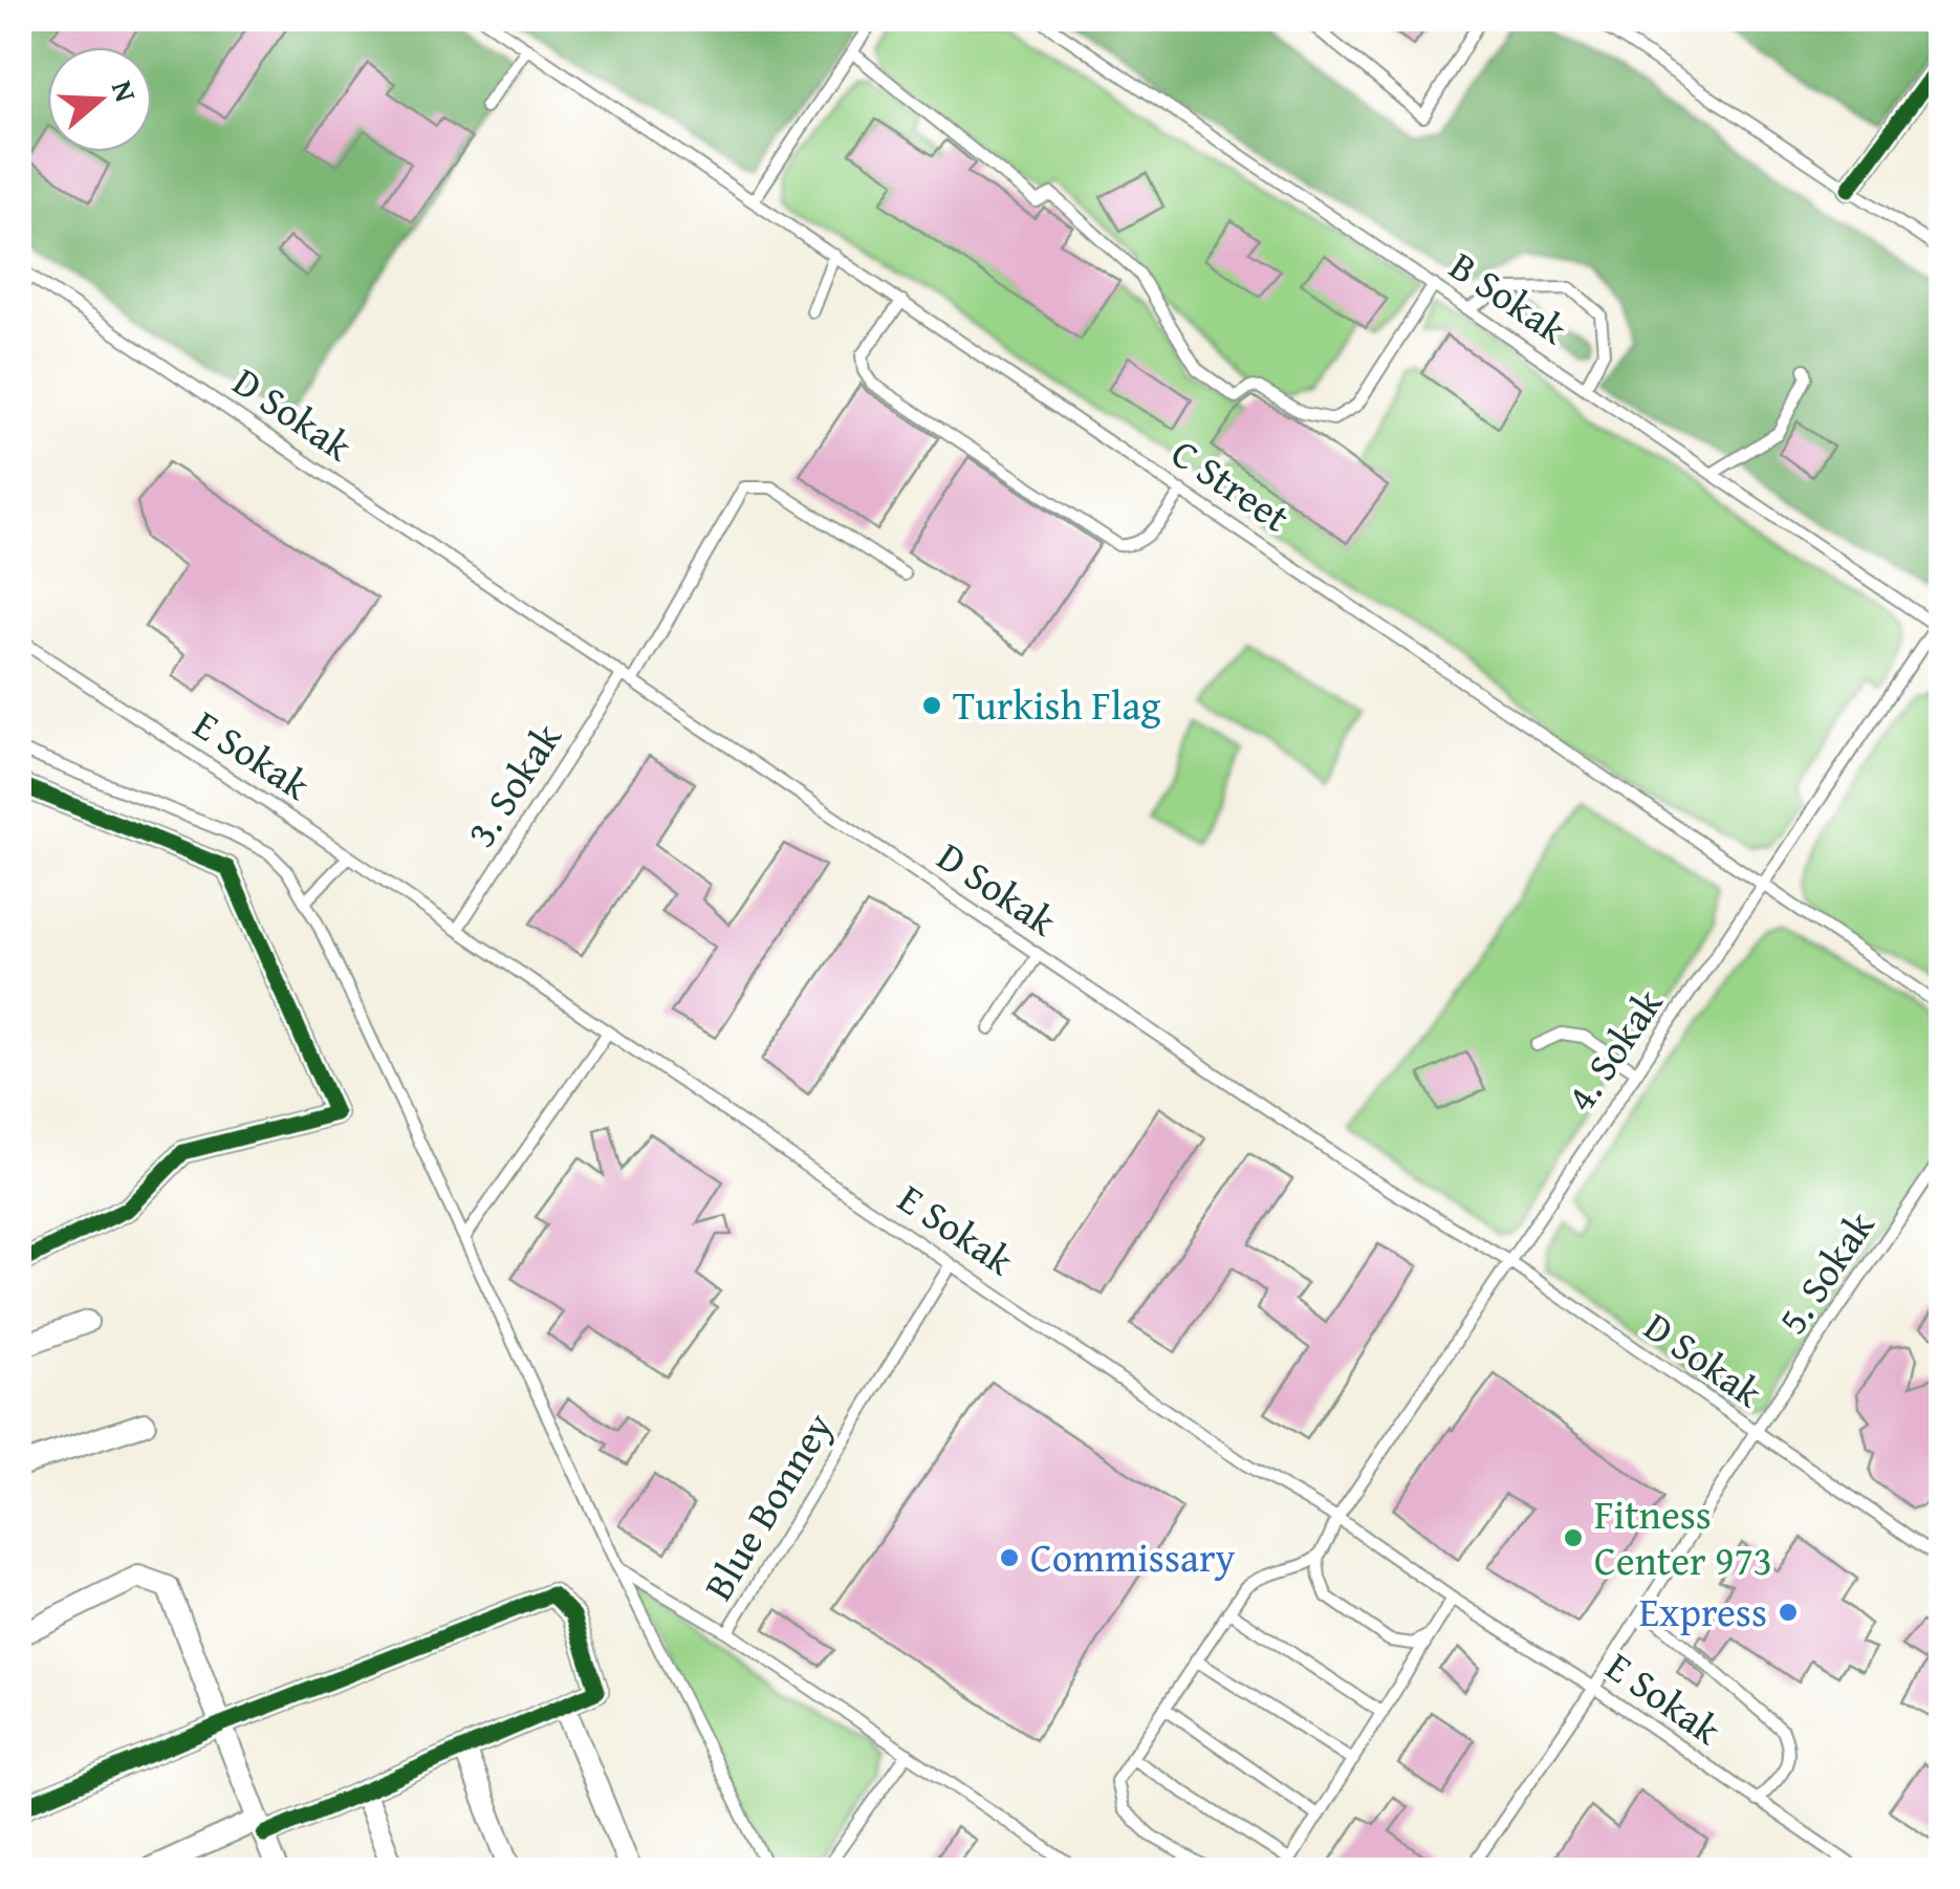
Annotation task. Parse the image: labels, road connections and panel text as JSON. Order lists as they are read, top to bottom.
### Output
{
  "streets": {
    "lane": [
      "B Sokak",
      "D Sokak",
      "C Street",
      "E Sokak",
      "3. Sokak",
      "4. Sokak",
      "5. Sokak",
      "Blue Bonney"
    ]
  },
  "crossings": [
    ["B Sokak", "4. Sokak"],
    ["D Sokak", "3. Sokak"],
    ["D Sokak", "4. Sokak"],
    ["D Sokak", "5. Sokak"],
    ["C Street", "4. Sokak"],
    ["E Sokak", "3. Sokak"],
    ["E Sokak", "4. Sokak"],
    ["E Sokak", "5. Sokak"],
    ["E Sokak", "Blue Bonney"]
  ],
  "places": [
    "Turkish Flag",
    "Fitness Center 973",
    "Commissary",
    "Express"
  ],
  "north": "right"
}
